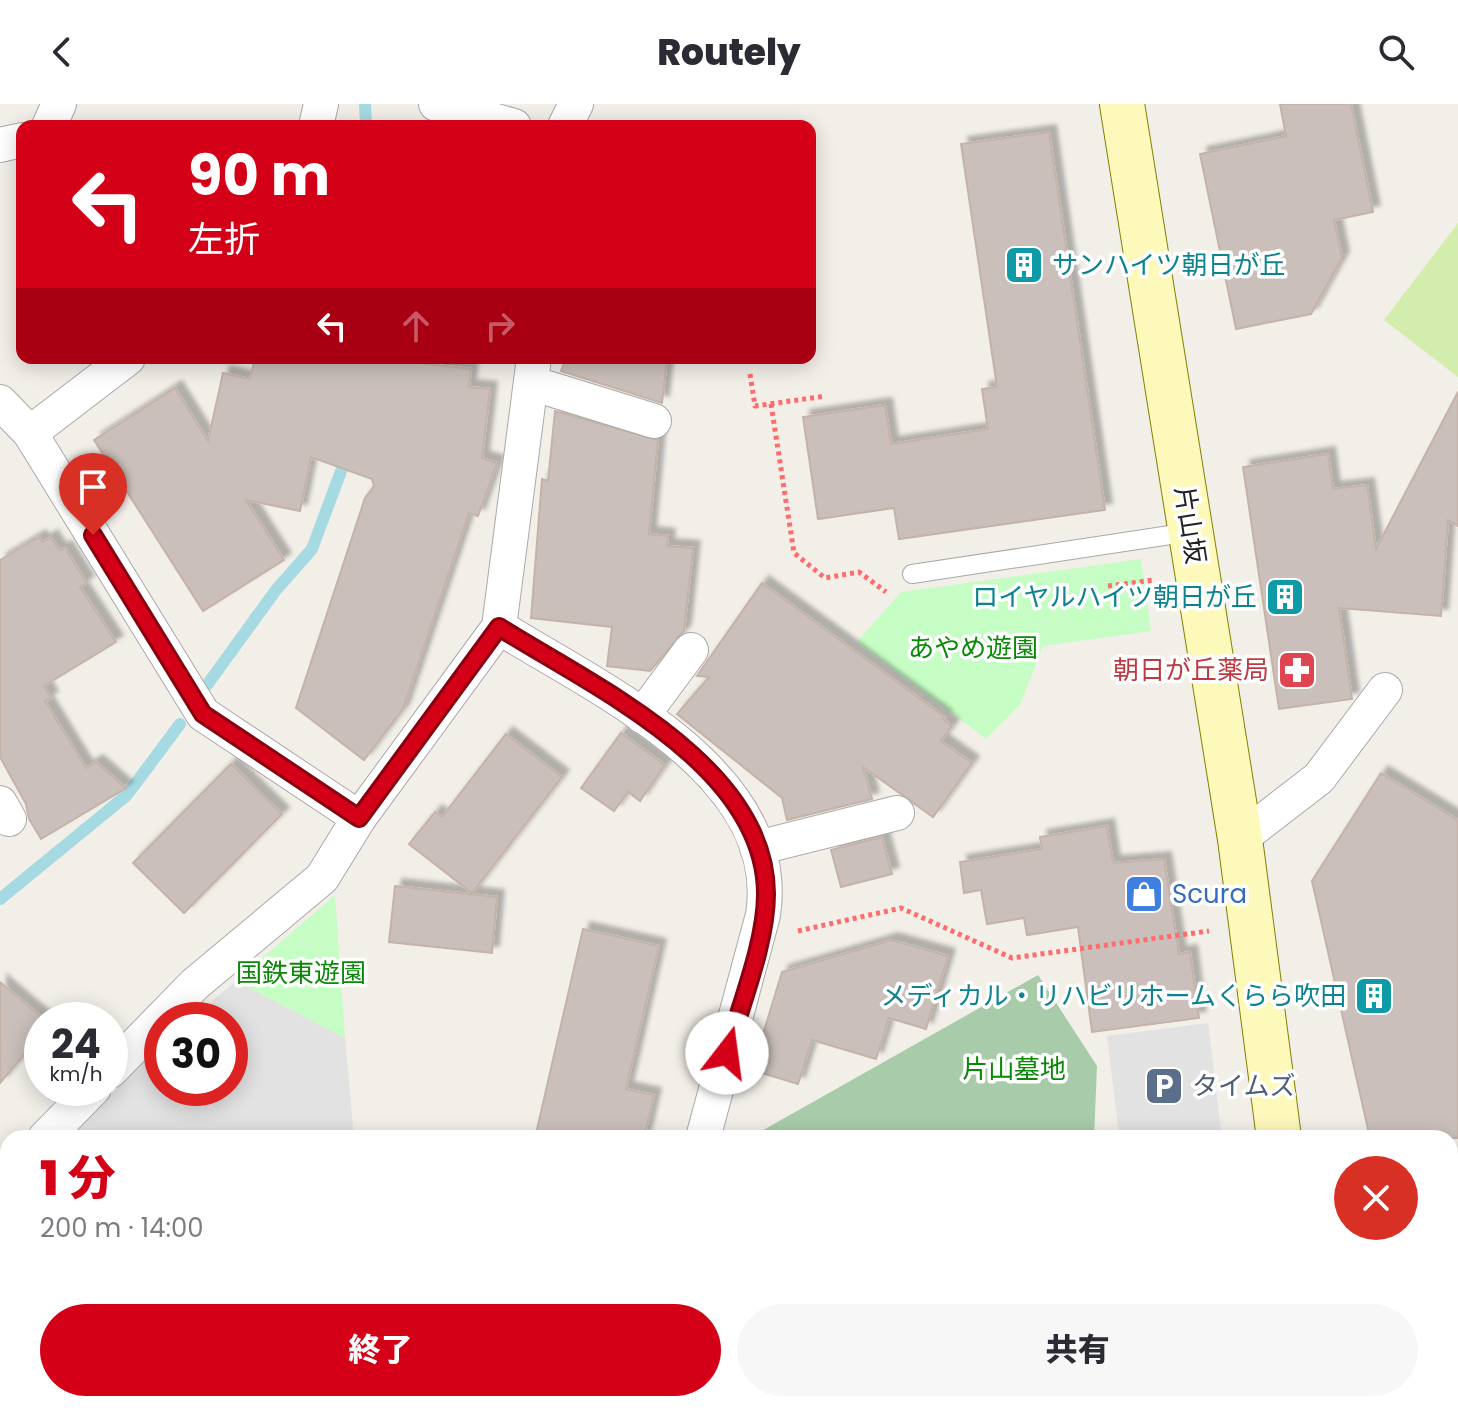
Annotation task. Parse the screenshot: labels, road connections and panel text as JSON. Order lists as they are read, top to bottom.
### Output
{
  "streets": {
    "street": ["片山坂"]
  },
  "parks": ["あやめ遊園", "国鉄東遊園", "片山墓地"],
  "places": {
    "building": ["サンハイツ朝日が丘", "ロイヤルハイツ朝日が丘", "メディカル・リハビリホームくらら吹田"],
    "pharmacy": ["朝日が丘薬局"],
    "shop": ["Scura"],
    "parking": ["タイムズ"]
  },
  "page": {
    "header": "Routely",
    "turn": ["90 m", "左折"],
    "speed": "24 km/h",
    "limit": "30",
    "heading": ["1 分", "200 m · 14:00"],
    "buttons": ["終了", "共有"]
  }
}
